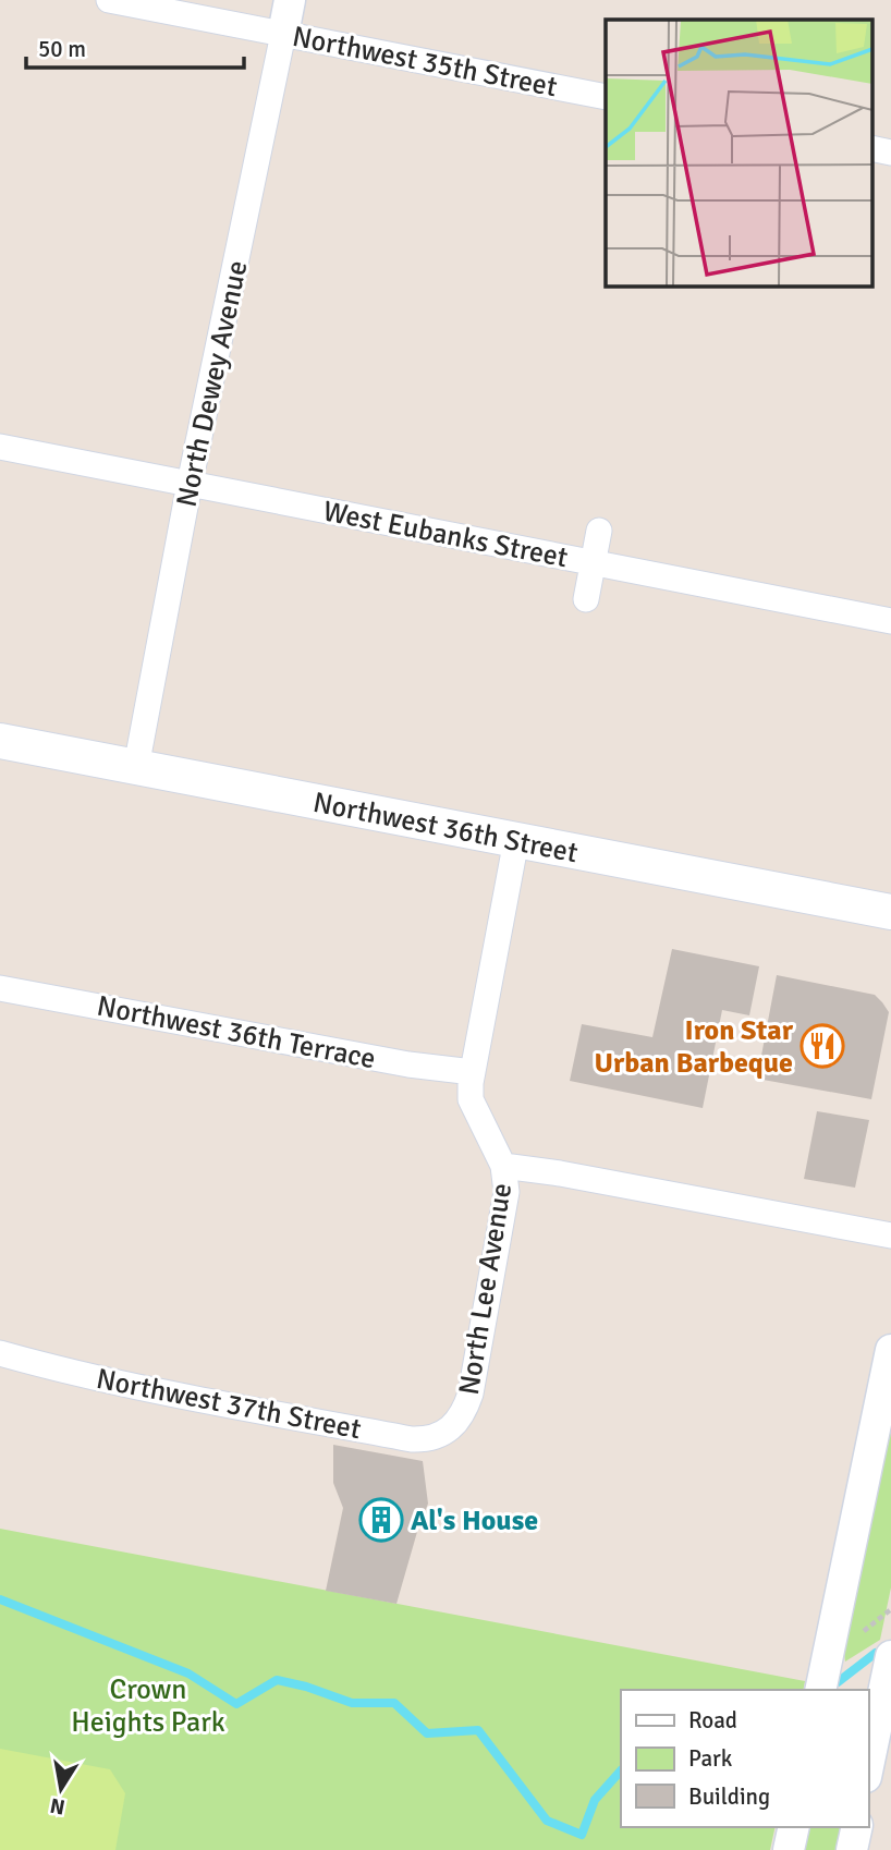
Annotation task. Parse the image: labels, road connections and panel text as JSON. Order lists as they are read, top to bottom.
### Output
{
  "streets": {
    "main road": ["Northwest 36th Street"],
    "street": [
      "Northwest 35th Street",
      "North Dewey Avenue",
      "West Eubanks Street",
      "Northwest 36th Terrace",
      "North Lee Avenue",
      "Northwest 37th Street"
    ]
  },
  "crossings": [
    ["Northwest 35th Street", "North Dewey Avenue"],
    ["North Dewey Avenue", "West Eubanks Street"],
    ["North Dewey Avenue", "Northwest 36th Street"],
    ["Northwest 36th Street", "North Lee Avenue"],
    ["Northwest 36th Terrace", "North Lee Avenue"],
    ["North Lee Avenue", "Northwest 37th Street"]
  ],
  "parks": ["Crown Heights Park"],
  "places": {
    "restaurant": ["Iron Star Urban Barbeque"],
    "building": ["Al's House"]
  },
  "legend": ["Road", "Park", "Building"],
  "scale_bar": "50 m",
  "north": "bottom"
}
